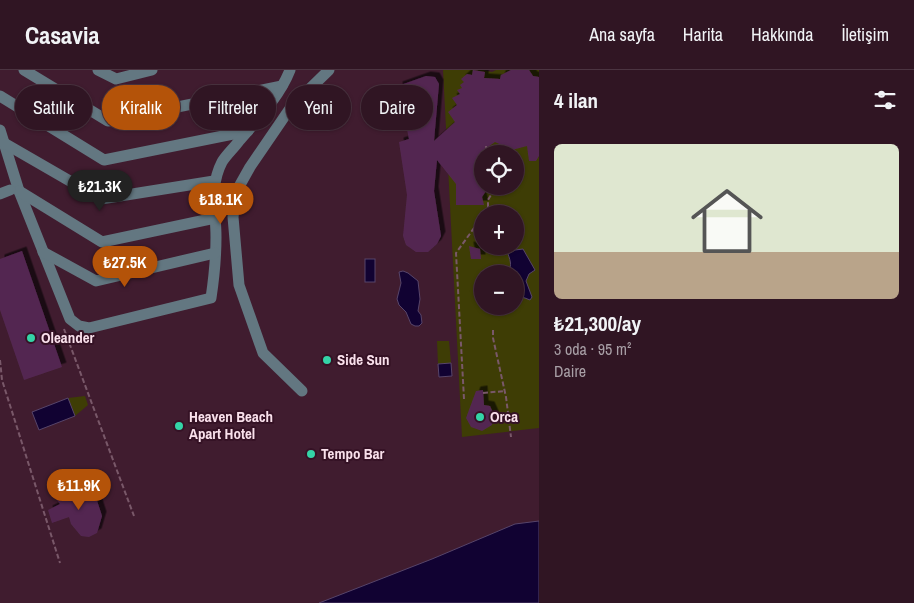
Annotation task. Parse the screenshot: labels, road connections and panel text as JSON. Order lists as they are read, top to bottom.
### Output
{
  "places": [
    "Oleander",
    "Side Sun",
    "Orca",
    "Heaven Beach Apart Hotel",
    "Tempo Bar"
  ],
  "page": {
    "header": "Casavia",
    "nav": [
      "Ana sayfa",
      "Harita",
      "Hakkında",
      "İletişim"
    ],
    "heading": "4 ilan",
    "chip": [
      "Satılık",
      "Kiralık",
      "Filtreler",
      "Yeni",
      "Daire"
    ],
    "list": [
      {
        "name": "₺21,300/ay",
        "note": "3 oda · 95 m² · Daire"
      }
    ],
    "map_buttons": ["+", "−"],
    "price": [
      "₺21.3K",
      "₺18.1K",
      "₺27.5K",
      "₺11.9K"
    ]
  }
}
